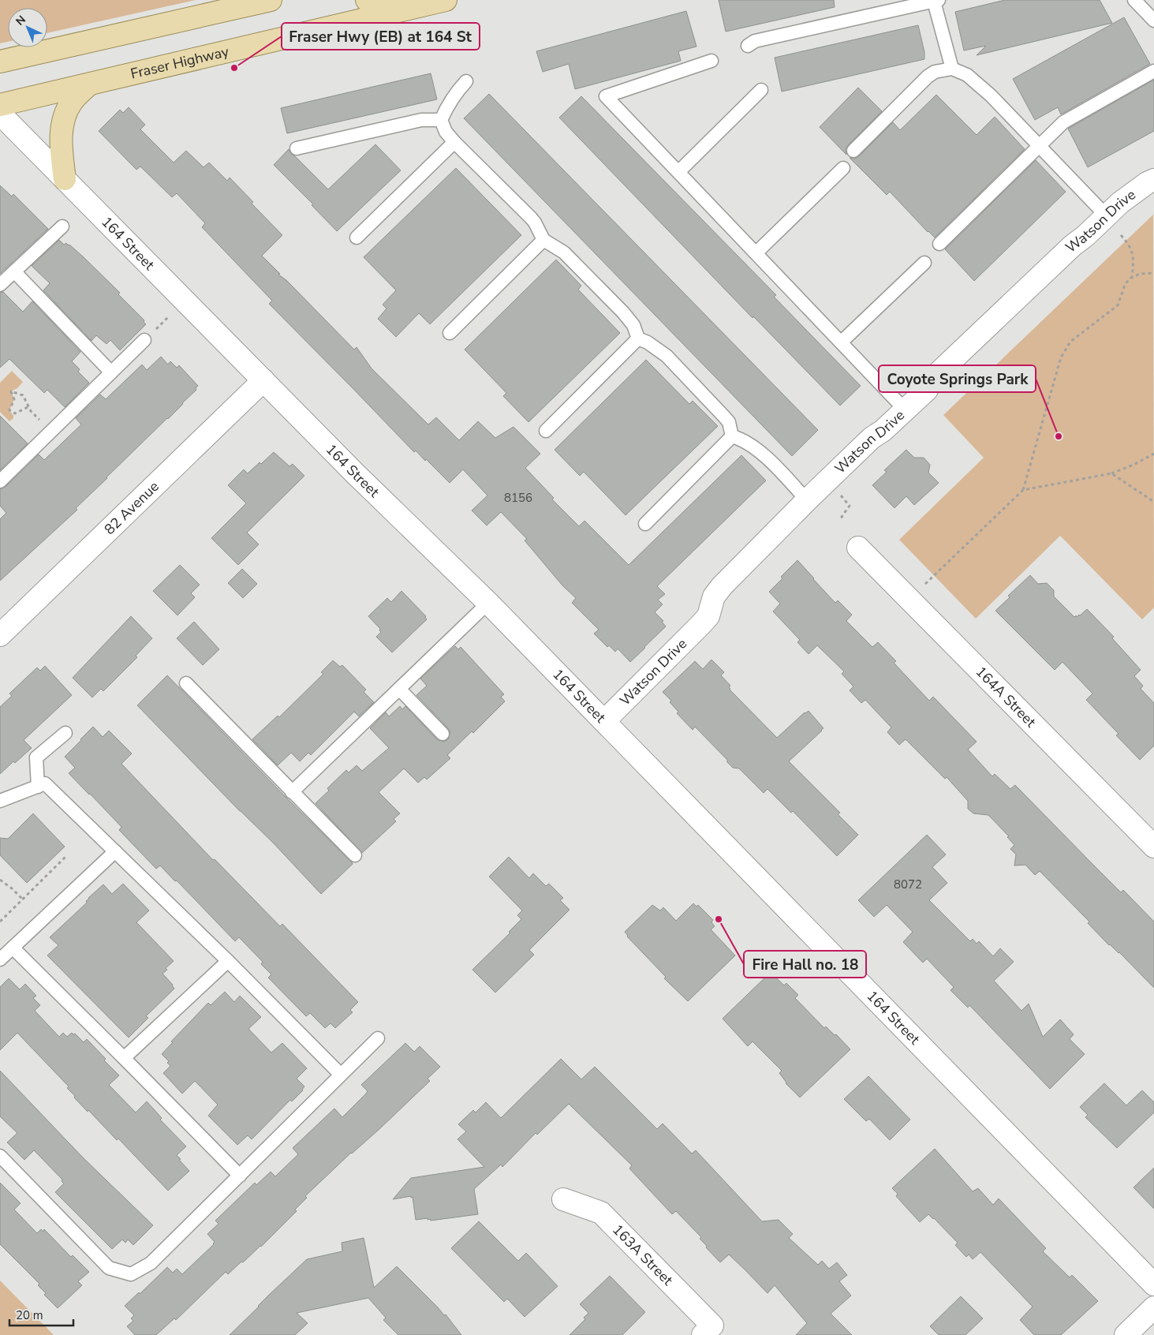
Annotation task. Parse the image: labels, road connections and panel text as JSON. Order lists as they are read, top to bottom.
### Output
{
  "streets": {
    "main road": ["Fraser Highway"],
    "street": [
      "Watson Drive",
      "164 Street",
      "82 Avenue",
      "164A Street",
      "163A Street"
    ]
  },
  "crossings": [
    ["Watson Drive", "164 Street"],
    ["164 Street", "82 Avenue"]
  ],
  "places": ["Fraser Hwy (EB) at 164 St", "Coyote Springs Park", "Fire Hall no. 18"],
  "house_numbers": ["8156", "8072"],
  "scale_bar": "20 m",
  "north": "top left"
}
